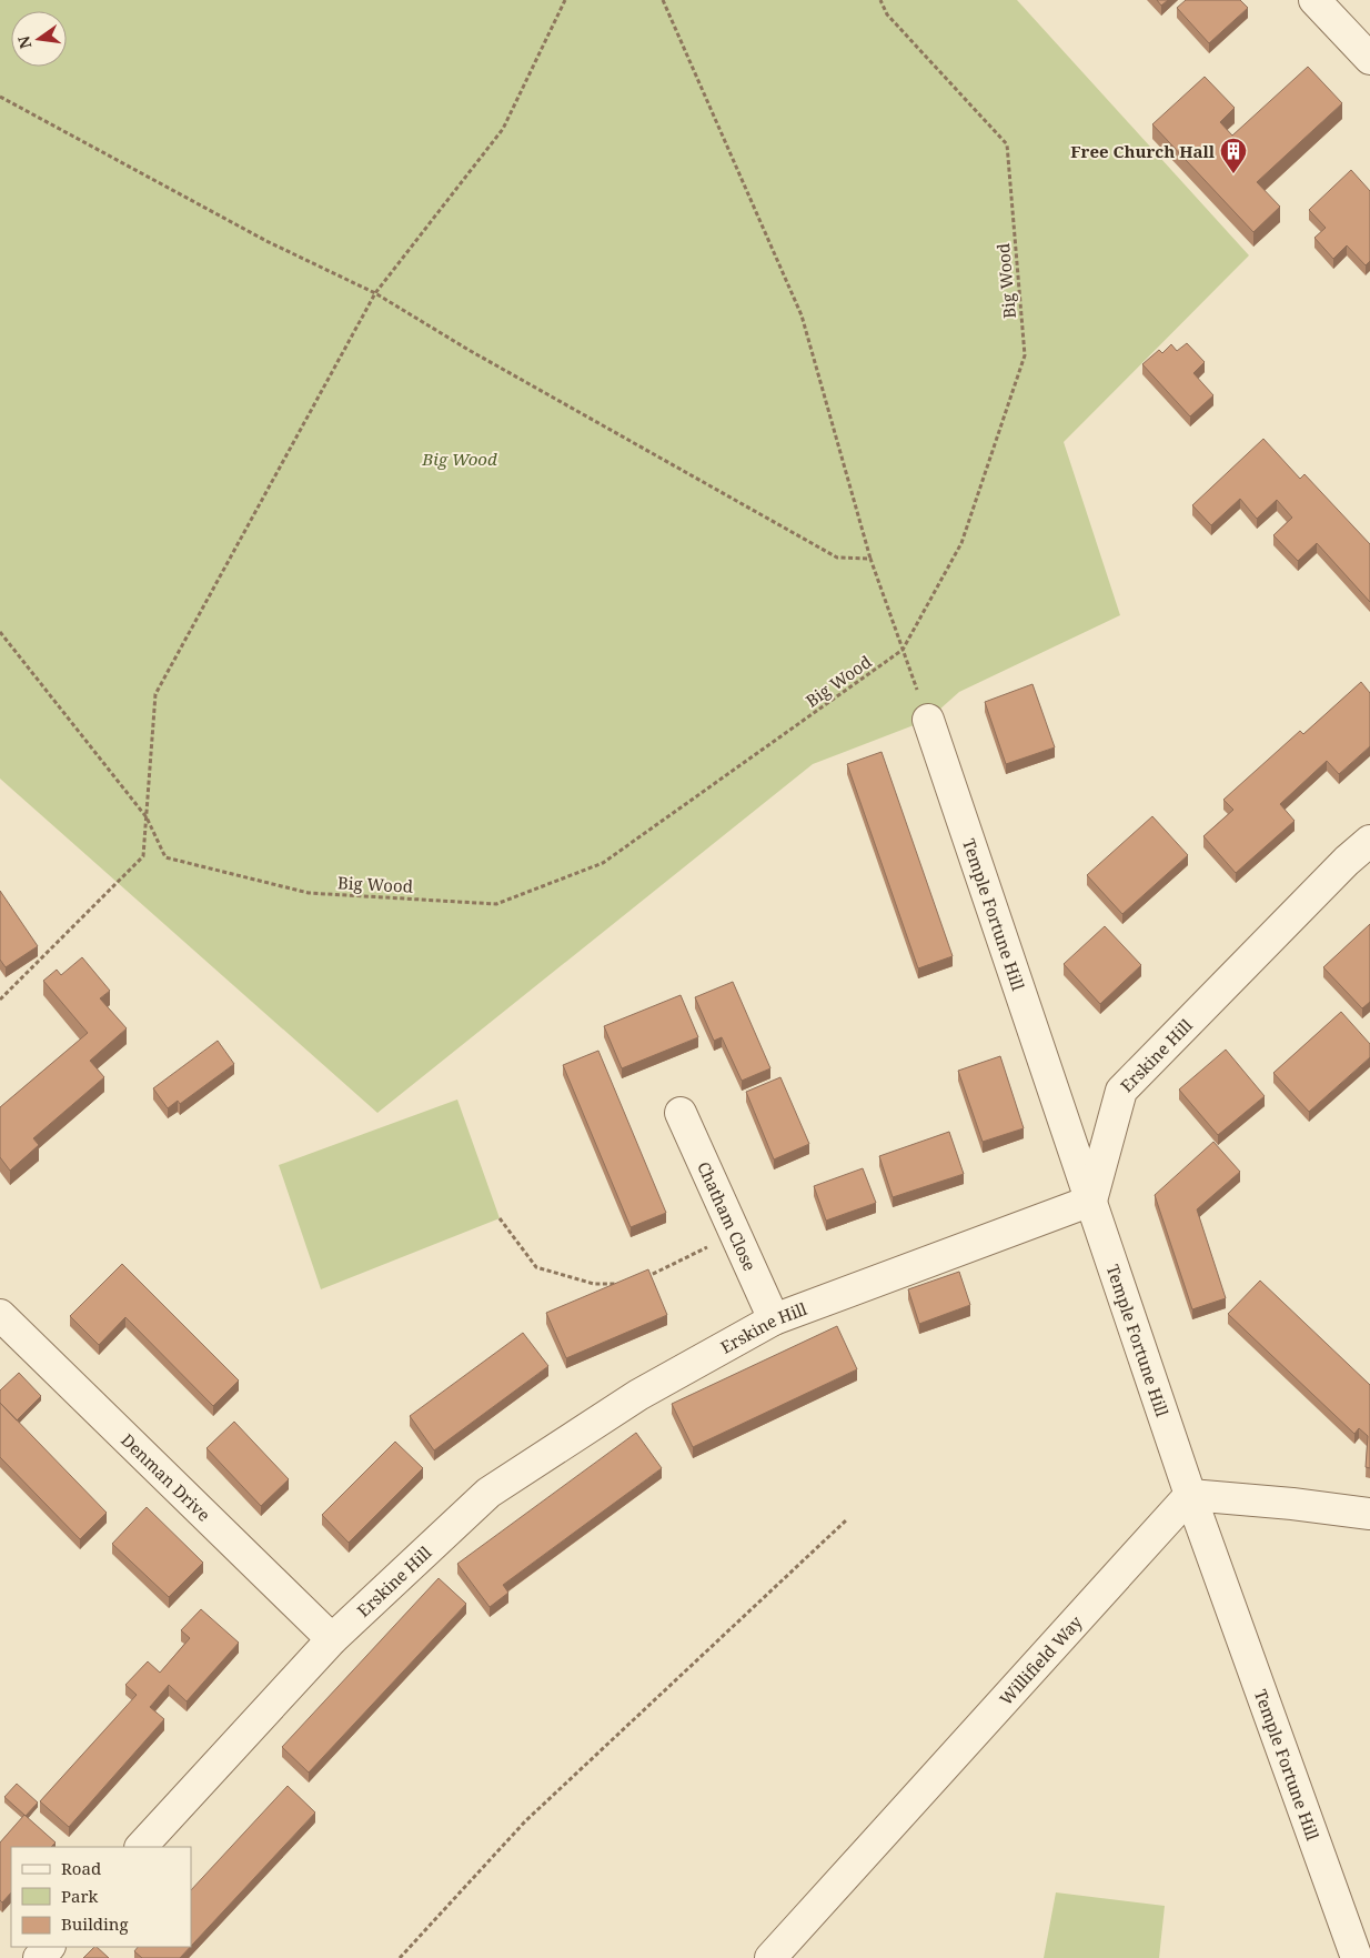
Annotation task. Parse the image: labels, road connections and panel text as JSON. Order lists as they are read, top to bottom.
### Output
{
  "streets": {
    "street": [
      "Temple Fortune Hill",
      "Erskine Hill",
      "Chatham Close",
      "Denman Drive",
      "Willifield Way"
    ],
    "path": ["Big Wood"]
  },
  "crossings": [
    ["Temple Fortune Hill", "Erskine Hill"],
    ["Temple Fortune Hill", "Willifield Way"],
    ["Erskine Hill", "Chatham Close"],
    ["Erskine Hill", "Denman Drive"]
  ],
  "parks": ["Big Wood"],
  "places": {
    "building": ["Free Church Hall"]
  },
  "legend": ["Road", "Park", "Building"],
  "north": "left"
}
